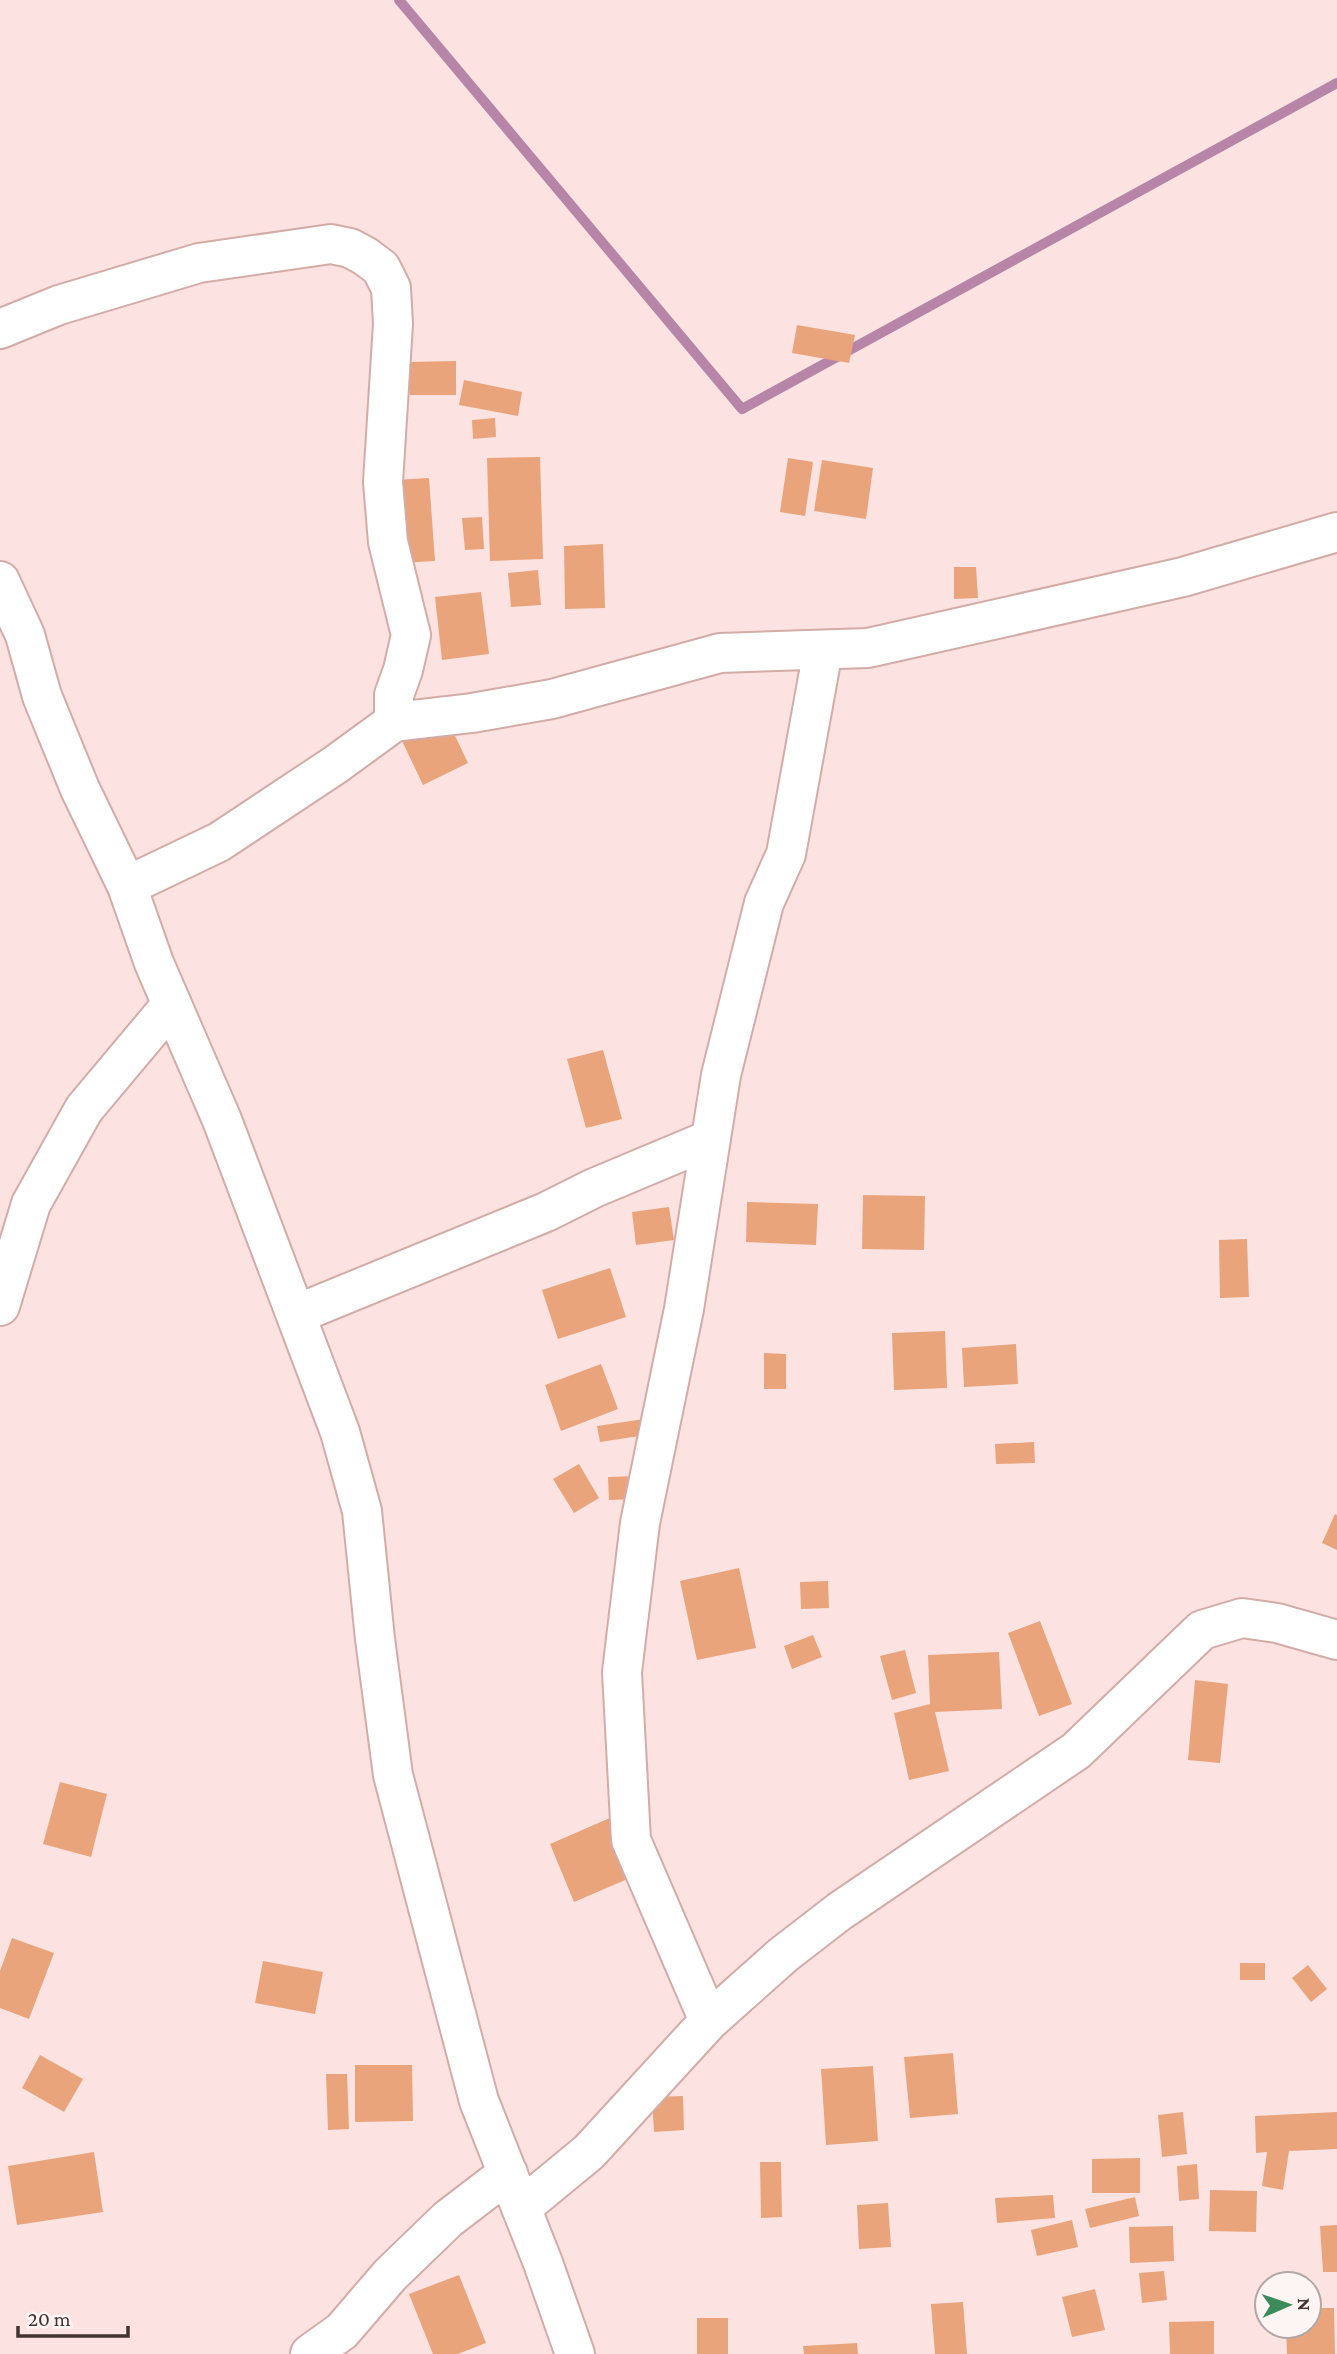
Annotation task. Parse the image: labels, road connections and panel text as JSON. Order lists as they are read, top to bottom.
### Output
{
  "scale_bar": "20 m",
  "north": "right"
}
